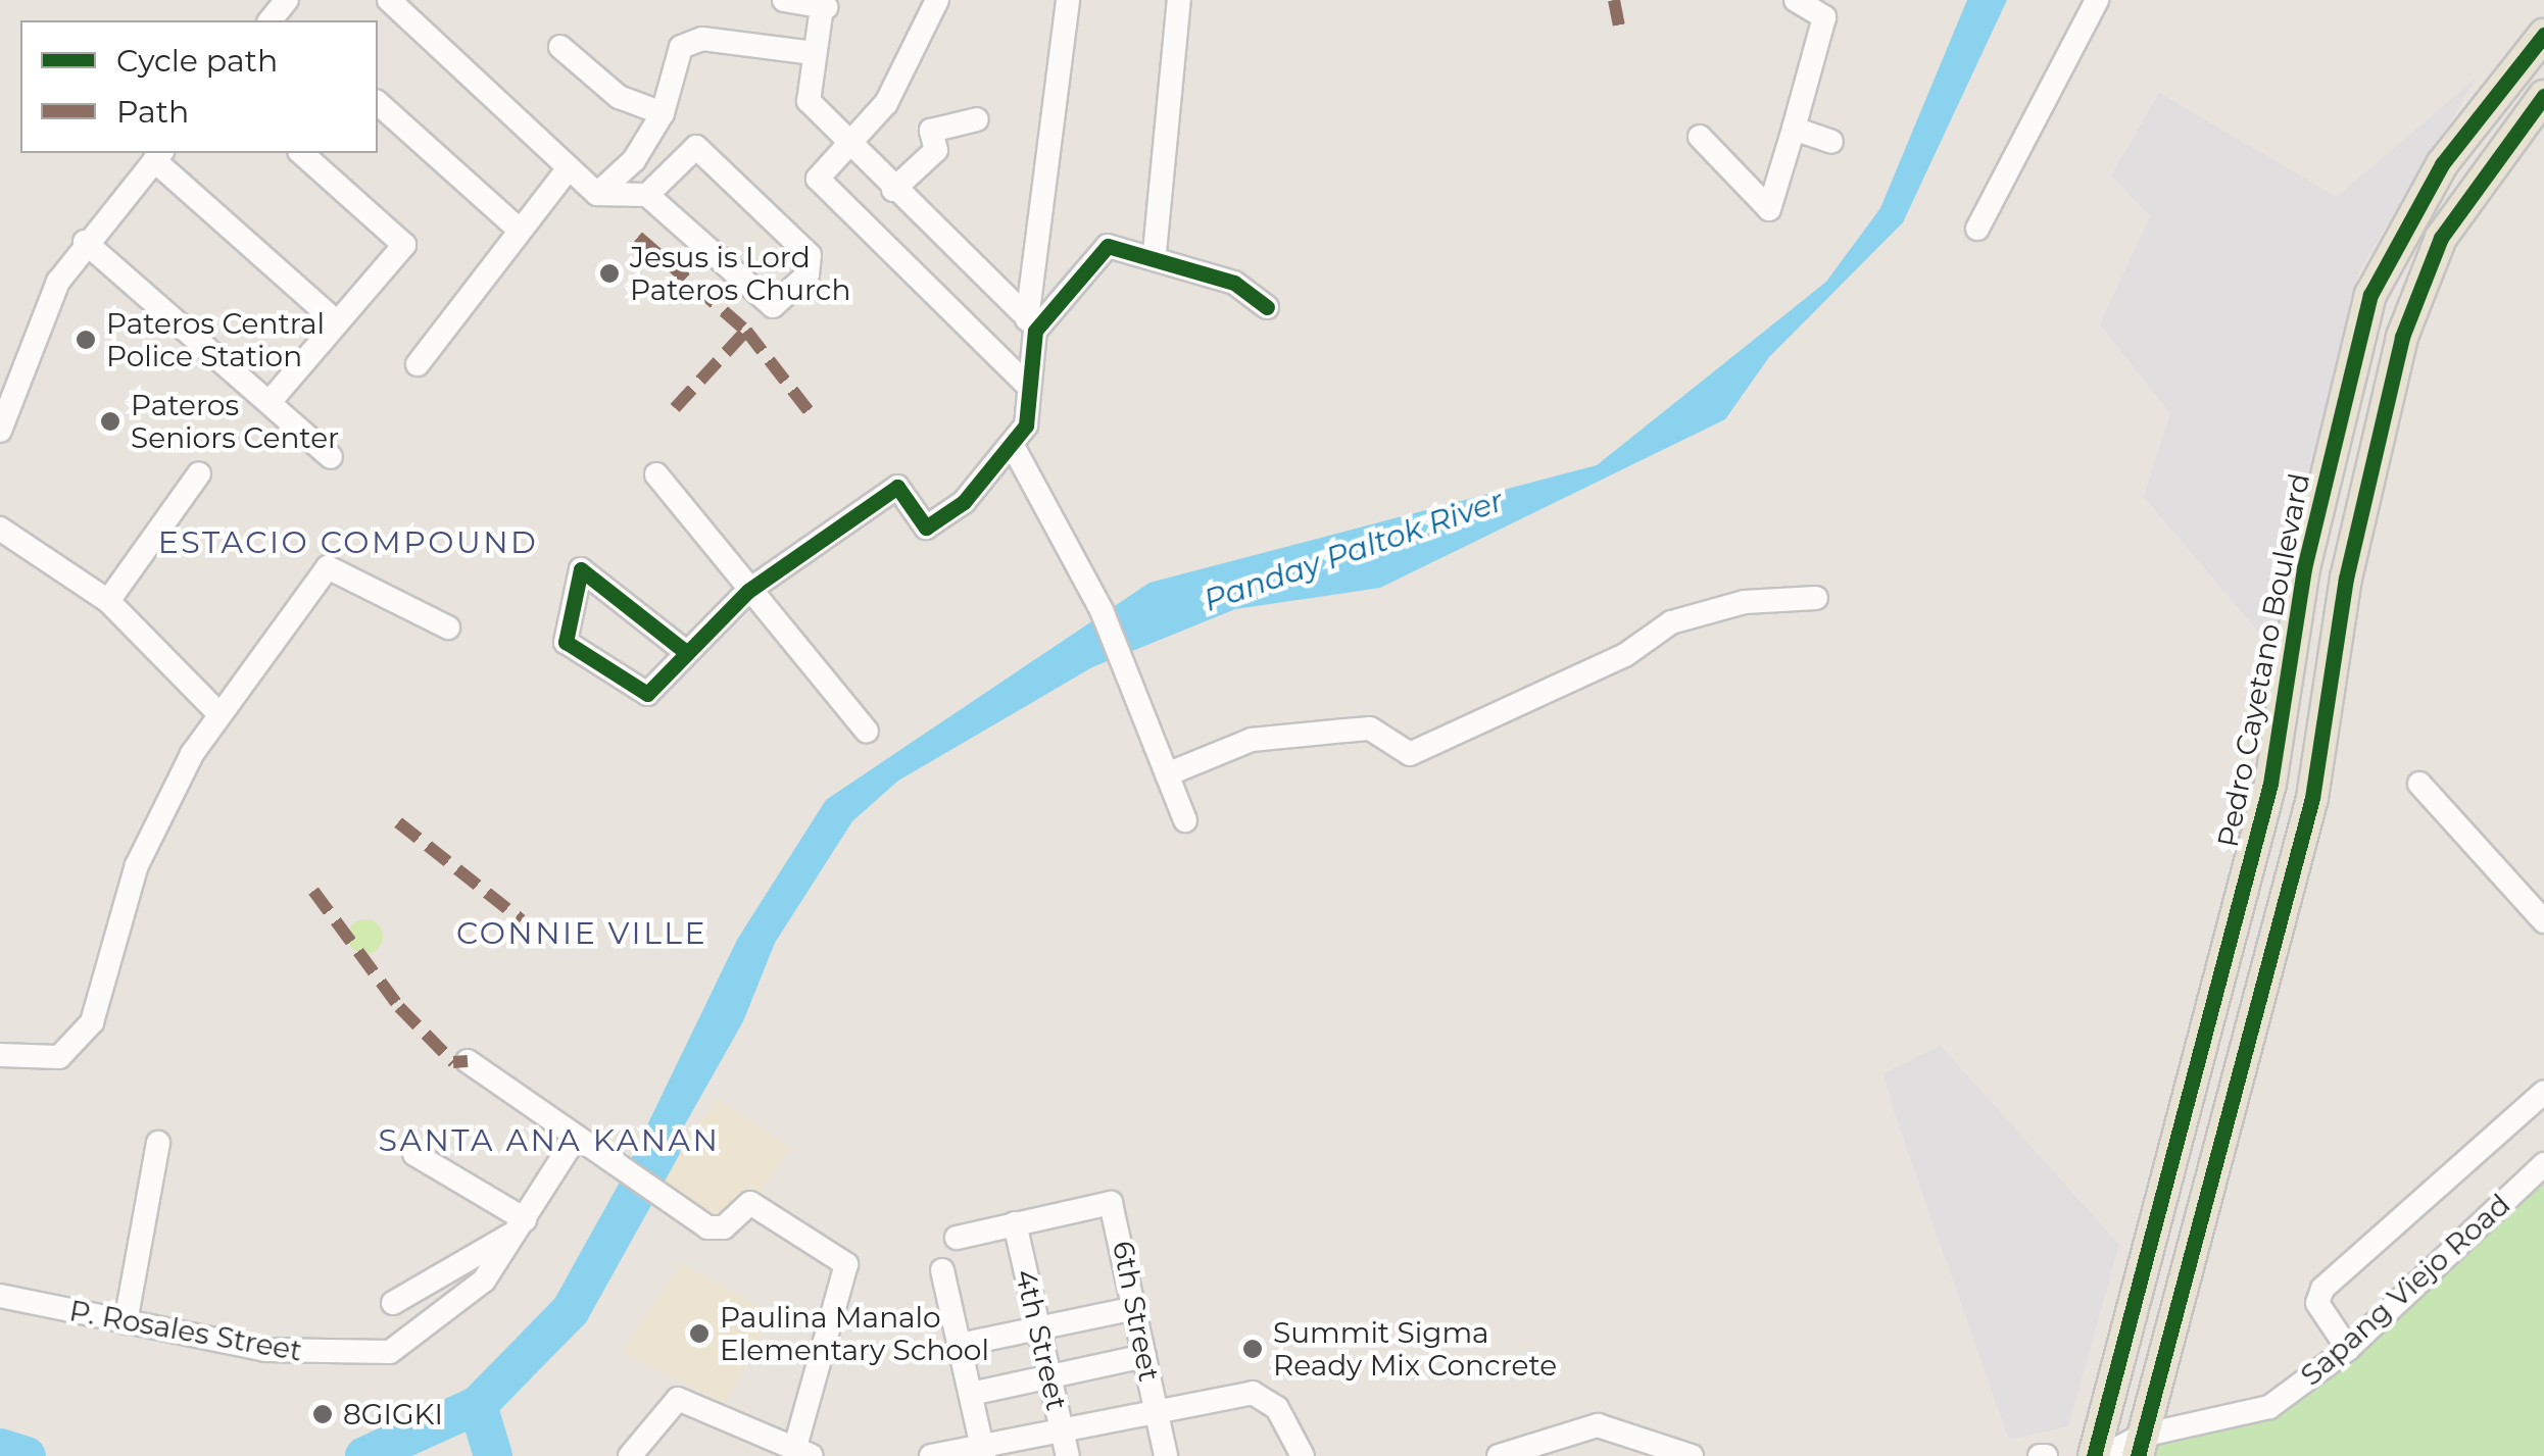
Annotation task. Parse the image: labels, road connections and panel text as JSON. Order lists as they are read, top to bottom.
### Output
{
  "streets": {
    "main road": ["Pedro Cayetano Boulevard"],
    "street": [
      "Sapang Viejo Road",
      "6th Street",
      "P. Rosales Street",
      "4th Street"
    ]
  },
  "crossings": [
    ["6th Street", "4th Street"]
  ],
  "districts": ["ESTACIO COMPOUND", "CONNIE VILLE", "SANTA ANA KANAN"],
  "water": ["Panday Paltok River"],
  "places": [
    "Jesus is Lord Pateros Church",
    "Pateros Central Police Station",
    "Pateros Seniors Center",
    "Paulina Manalo Elementary School",
    "Summit Sigma Ready Mix Concrete",
    "8GIGKI"
  ],
  "legend": ["Cycle path", "Path"]
}
